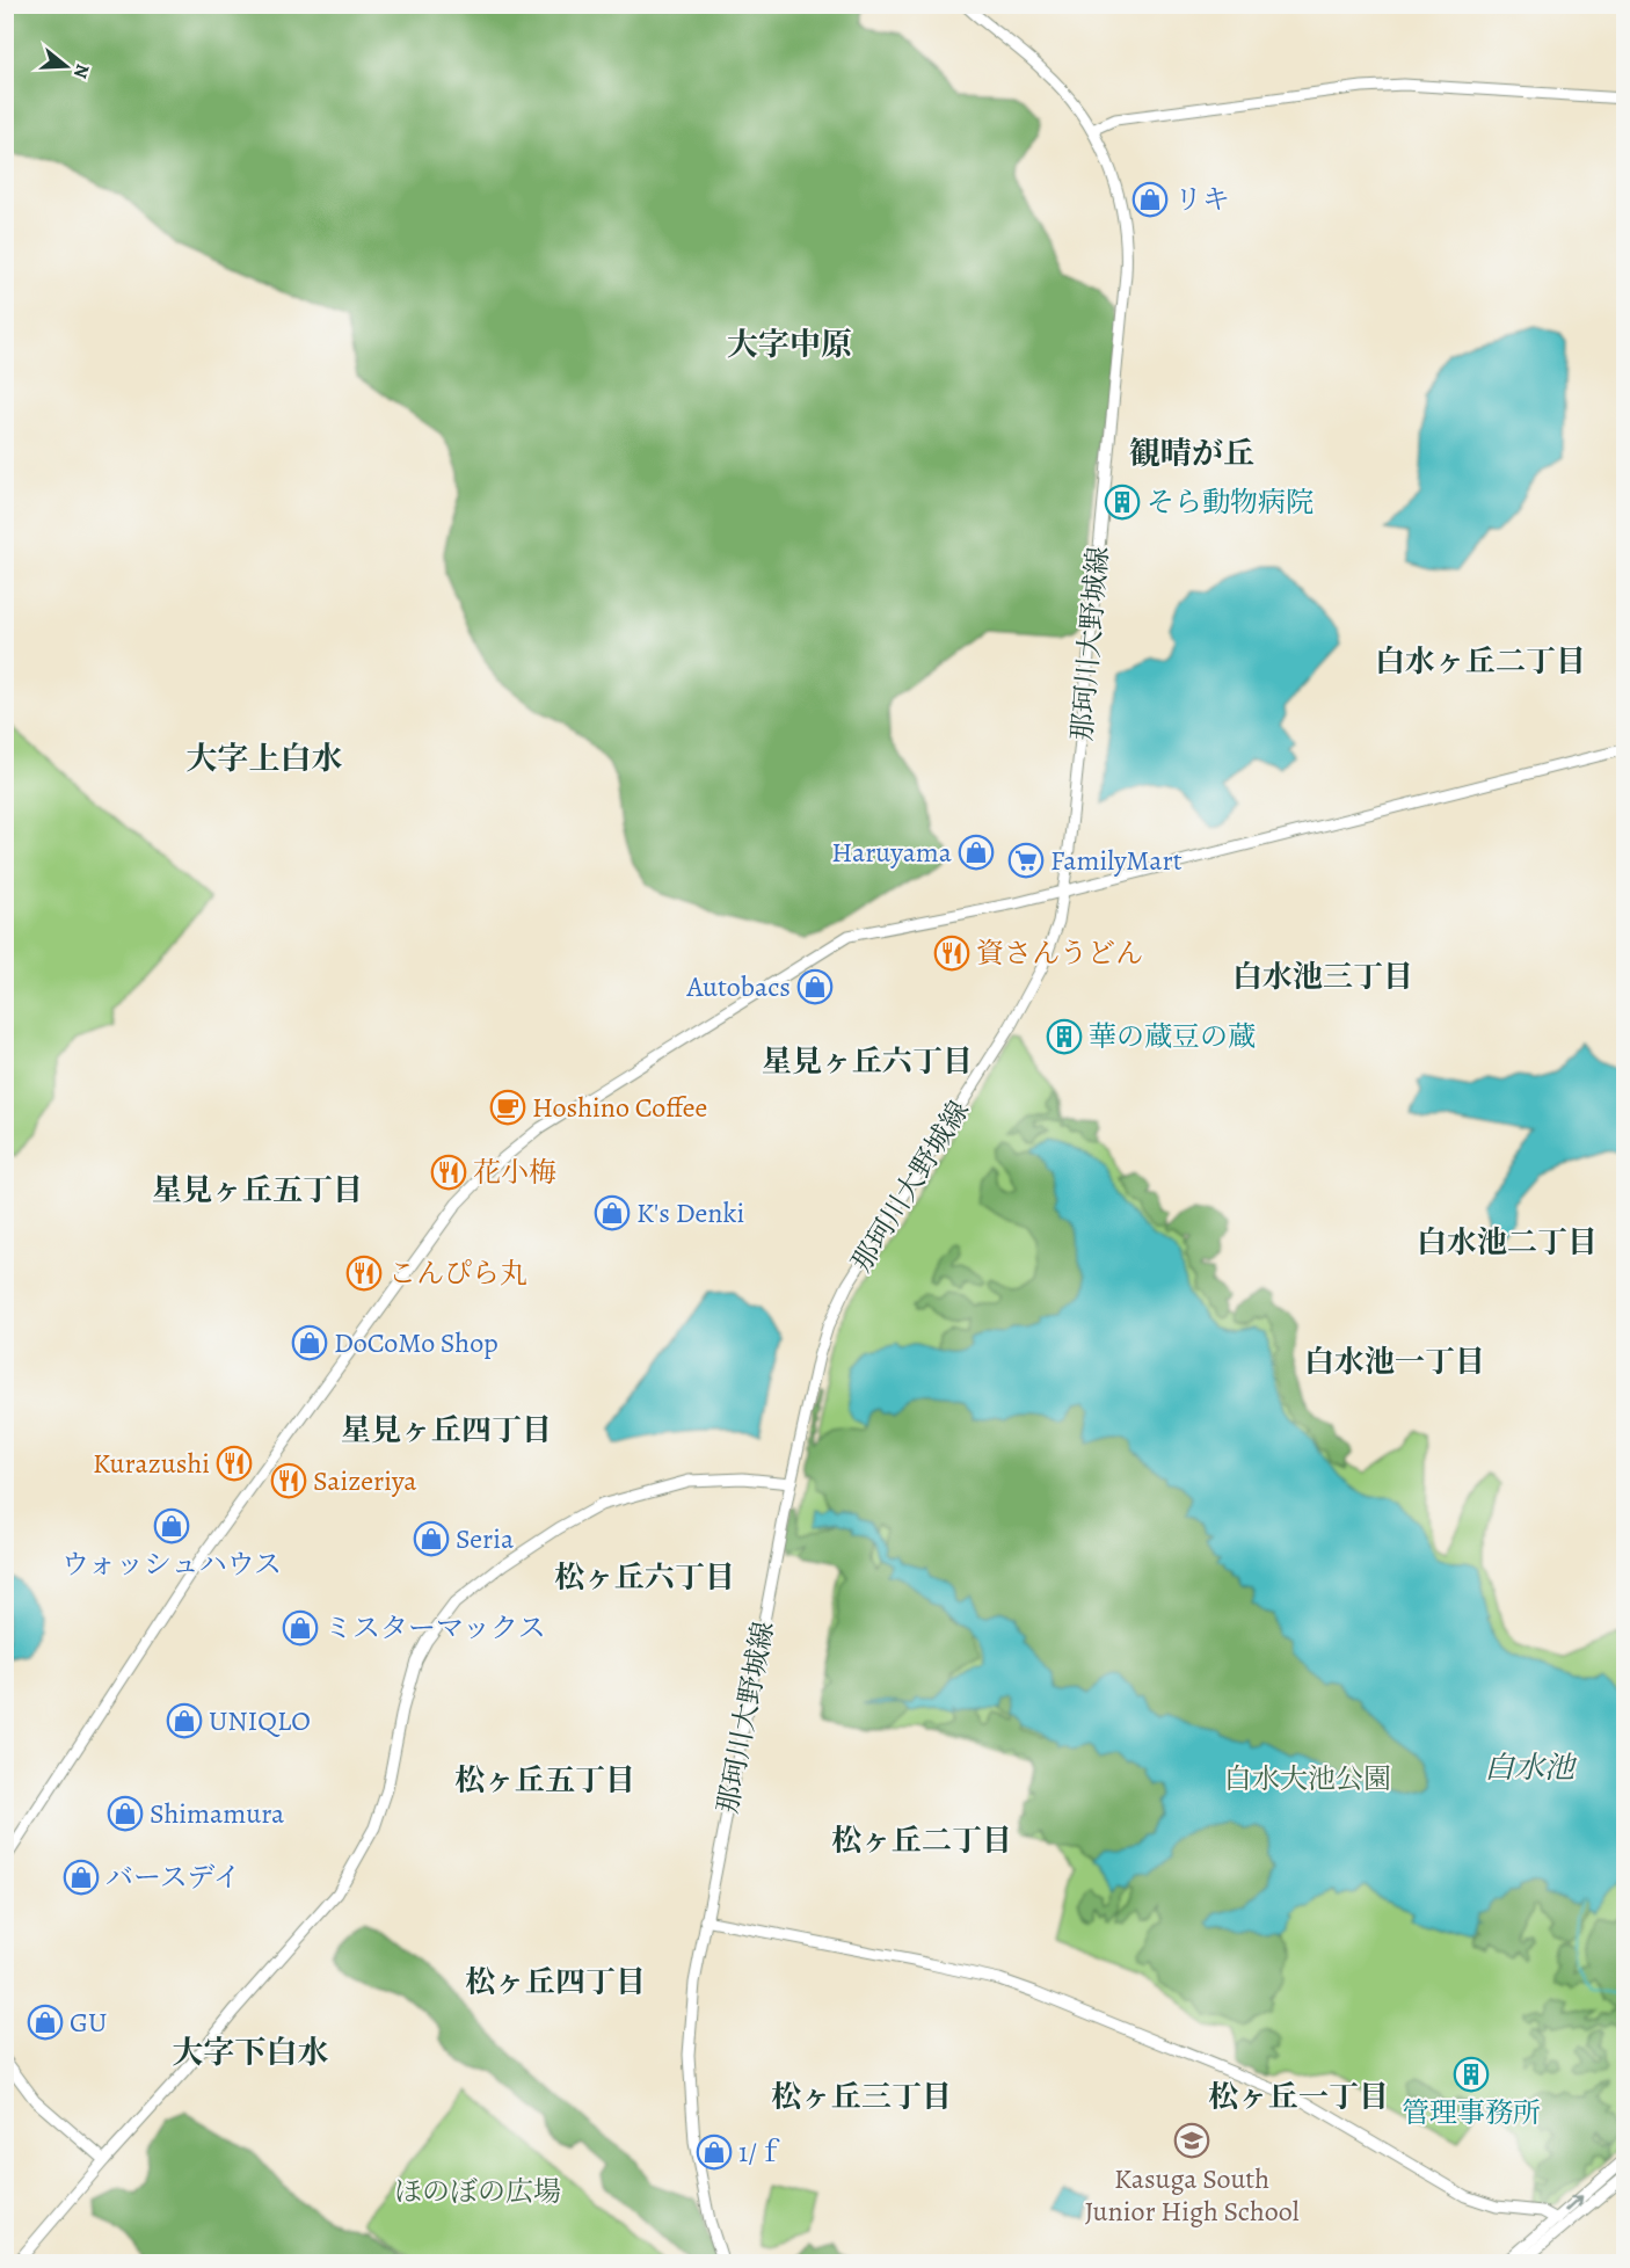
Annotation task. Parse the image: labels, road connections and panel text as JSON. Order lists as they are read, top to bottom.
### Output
{
  "streets": {
    "street": ["那珂川大野城線"]
  },
  "districts": [
    "大字中原",
    "観晴が丘",
    "白水ヶ丘二丁目",
    "大字上白水",
    "白水池三丁目",
    "星見ヶ丘六丁目",
    "星見ヶ丘五丁目",
    "白水池二丁目",
    "白水池一丁目",
    "星見ヶ丘四丁目",
    "松ヶ丘六丁目",
    "松ヶ丘五丁目",
    "松ヶ丘二丁目",
    "松ヶ丘四丁目",
    "大字下白水",
    "松ヶ丘三丁目",
    "松ヶ丘一丁目"
  ],
  "water": ["白水池"],
  "parks": ["白水大池公園", "ほのぼの広場"],
  "places": {
    "shop": [
      "リキ",
      "Haruyama",
      "Autobacs",
      "K's Denki",
      "DoCoMo Shop",
      "ウォッシュハウス",
      "Seria",
      "ミスターマックス",
      "UNIQLO",
      "Shimamura",
      "バースデイ",
      "GU",
      "1/ｆ"
    ],
    "building": ["そら動物病院", "華の蔵豆の蔵", "管理事務所"],
    "supermarket": ["FamilyMart"],
    "restaurant": [
      "資さんうどん",
      "花小梅",
      "こんぴら丸",
      "Kurazushi",
      "Saizeriya"
    ],
    "cafe": ["Hoshino Coffee"],
    "school or university": ["Kasuga South Junior High School"]
  },
  "north": "right"
}
